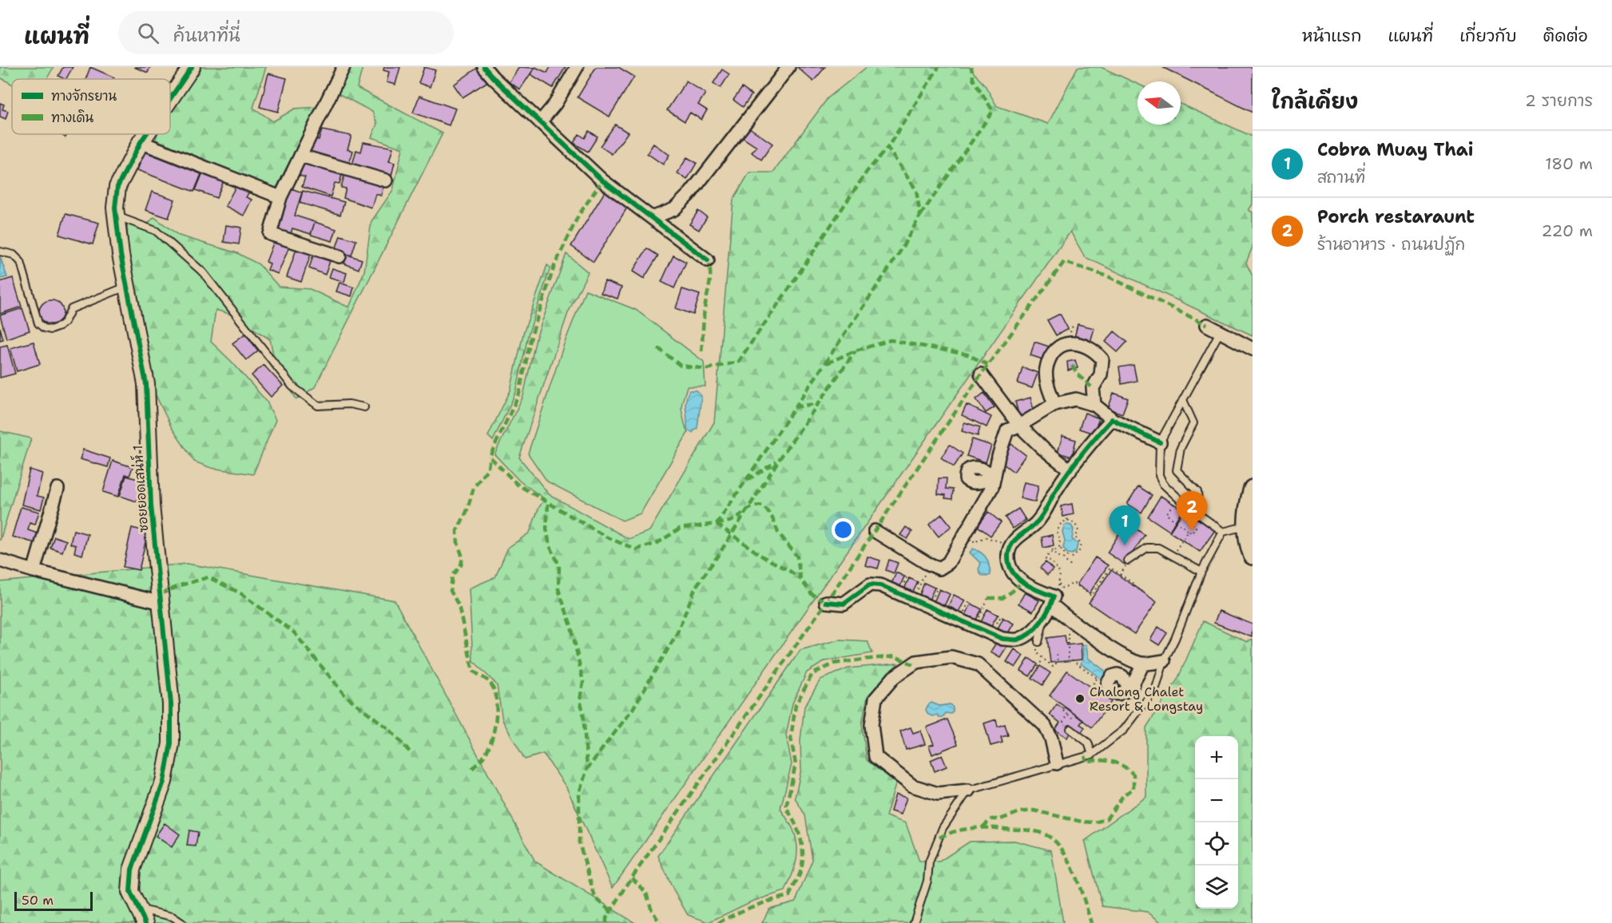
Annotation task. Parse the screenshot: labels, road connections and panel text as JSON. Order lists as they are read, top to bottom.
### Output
{
  "streets": {
    "street": ["ซอยยอดเสน่ห์ 1"]
  },
  "places": ["Chalong Chalet Resort & Longstay"],
  "legend": ["ทางจักรยาน", "ทางเดิน"],
  "scale_bar": "50 m",
  "north": "left",
  "page": {
    "header": "แผนที่",
    "search": "ค้นหาที่นี่",
    "nav": [
      "หน้าแรก",
      "แผนที่",
      "เกี่ยวกับ",
      "ติดต่อ"
    ],
    "heading": ["ใกล้เคียง", "2 รายการ"],
    "list": [
      {
        "mark": "1",
        "name": "Cobra Muay Thai",
        "note": "สถานที่",
        "value": "180 m"
      },
      {
        "mark": "2",
        "name": "Porch restaraunt",
        "note": "ร้านอาหาร · ถนนปฏัก",
        "value": "220 m"
      }
    ],
    "pins": ["2", "1"],
    "map_buttons": ["+", "−"],
    "scale": "50 m"
  }
}
